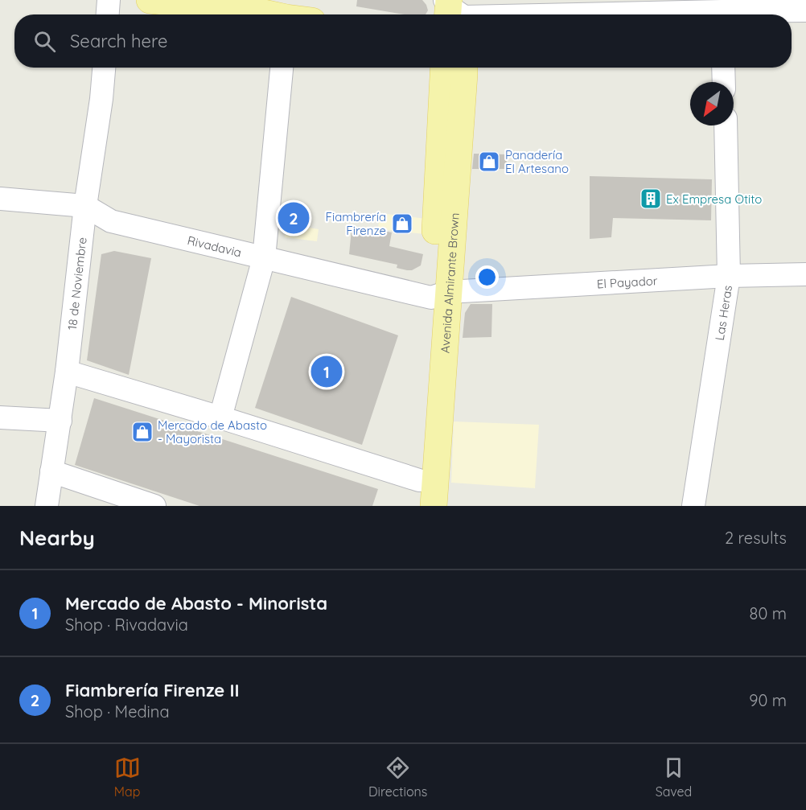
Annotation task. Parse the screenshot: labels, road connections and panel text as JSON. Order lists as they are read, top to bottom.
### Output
{
  "streets": {
    "main road": ["Avenida Almirante Brown"],
    "street": [
      "Rivadavia",
      "El Payador",
      "18 de Noviembre",
      "Las Heras"
    ]
  },
  "crossings": [
    ["Rivadavia", "El Payador"],
    ["Rivadavia", "18 de Noviembre"],
    ["Rivadavia", "Avenida Almirante Brown"],
    ["El Payador", "Avenida Almirante Brown"],
    ["El Payador", "Las Heras"]
  ],
  "places": {
    "shop": ["Panadería El Artesano", "Fiambrería Firenze", "Mercado de Abasto - Mayorista"],
    "building": ["Ex Empresa Otito"]
  },
  "north": "bottom left",
  "page": {
    "search": "Search here",
    "pins": ["2", "1"],
    "heading": ["Nearby", "2 results"],
    "list": [
      {
        "mark": "1",
        "name": "Mercado de Abasto - Minorista",
        "note": "Shop · Rivadavia",
        "value": "80 m"
      },
      {
        "mark": "2",
        "name": "Fiambrería Firenze II",
        "note": "Shop · Medina",
        "value": "90 m"
      }
    ],
    "nav": ["Map", "Directions", "Saved"]
  }
}
